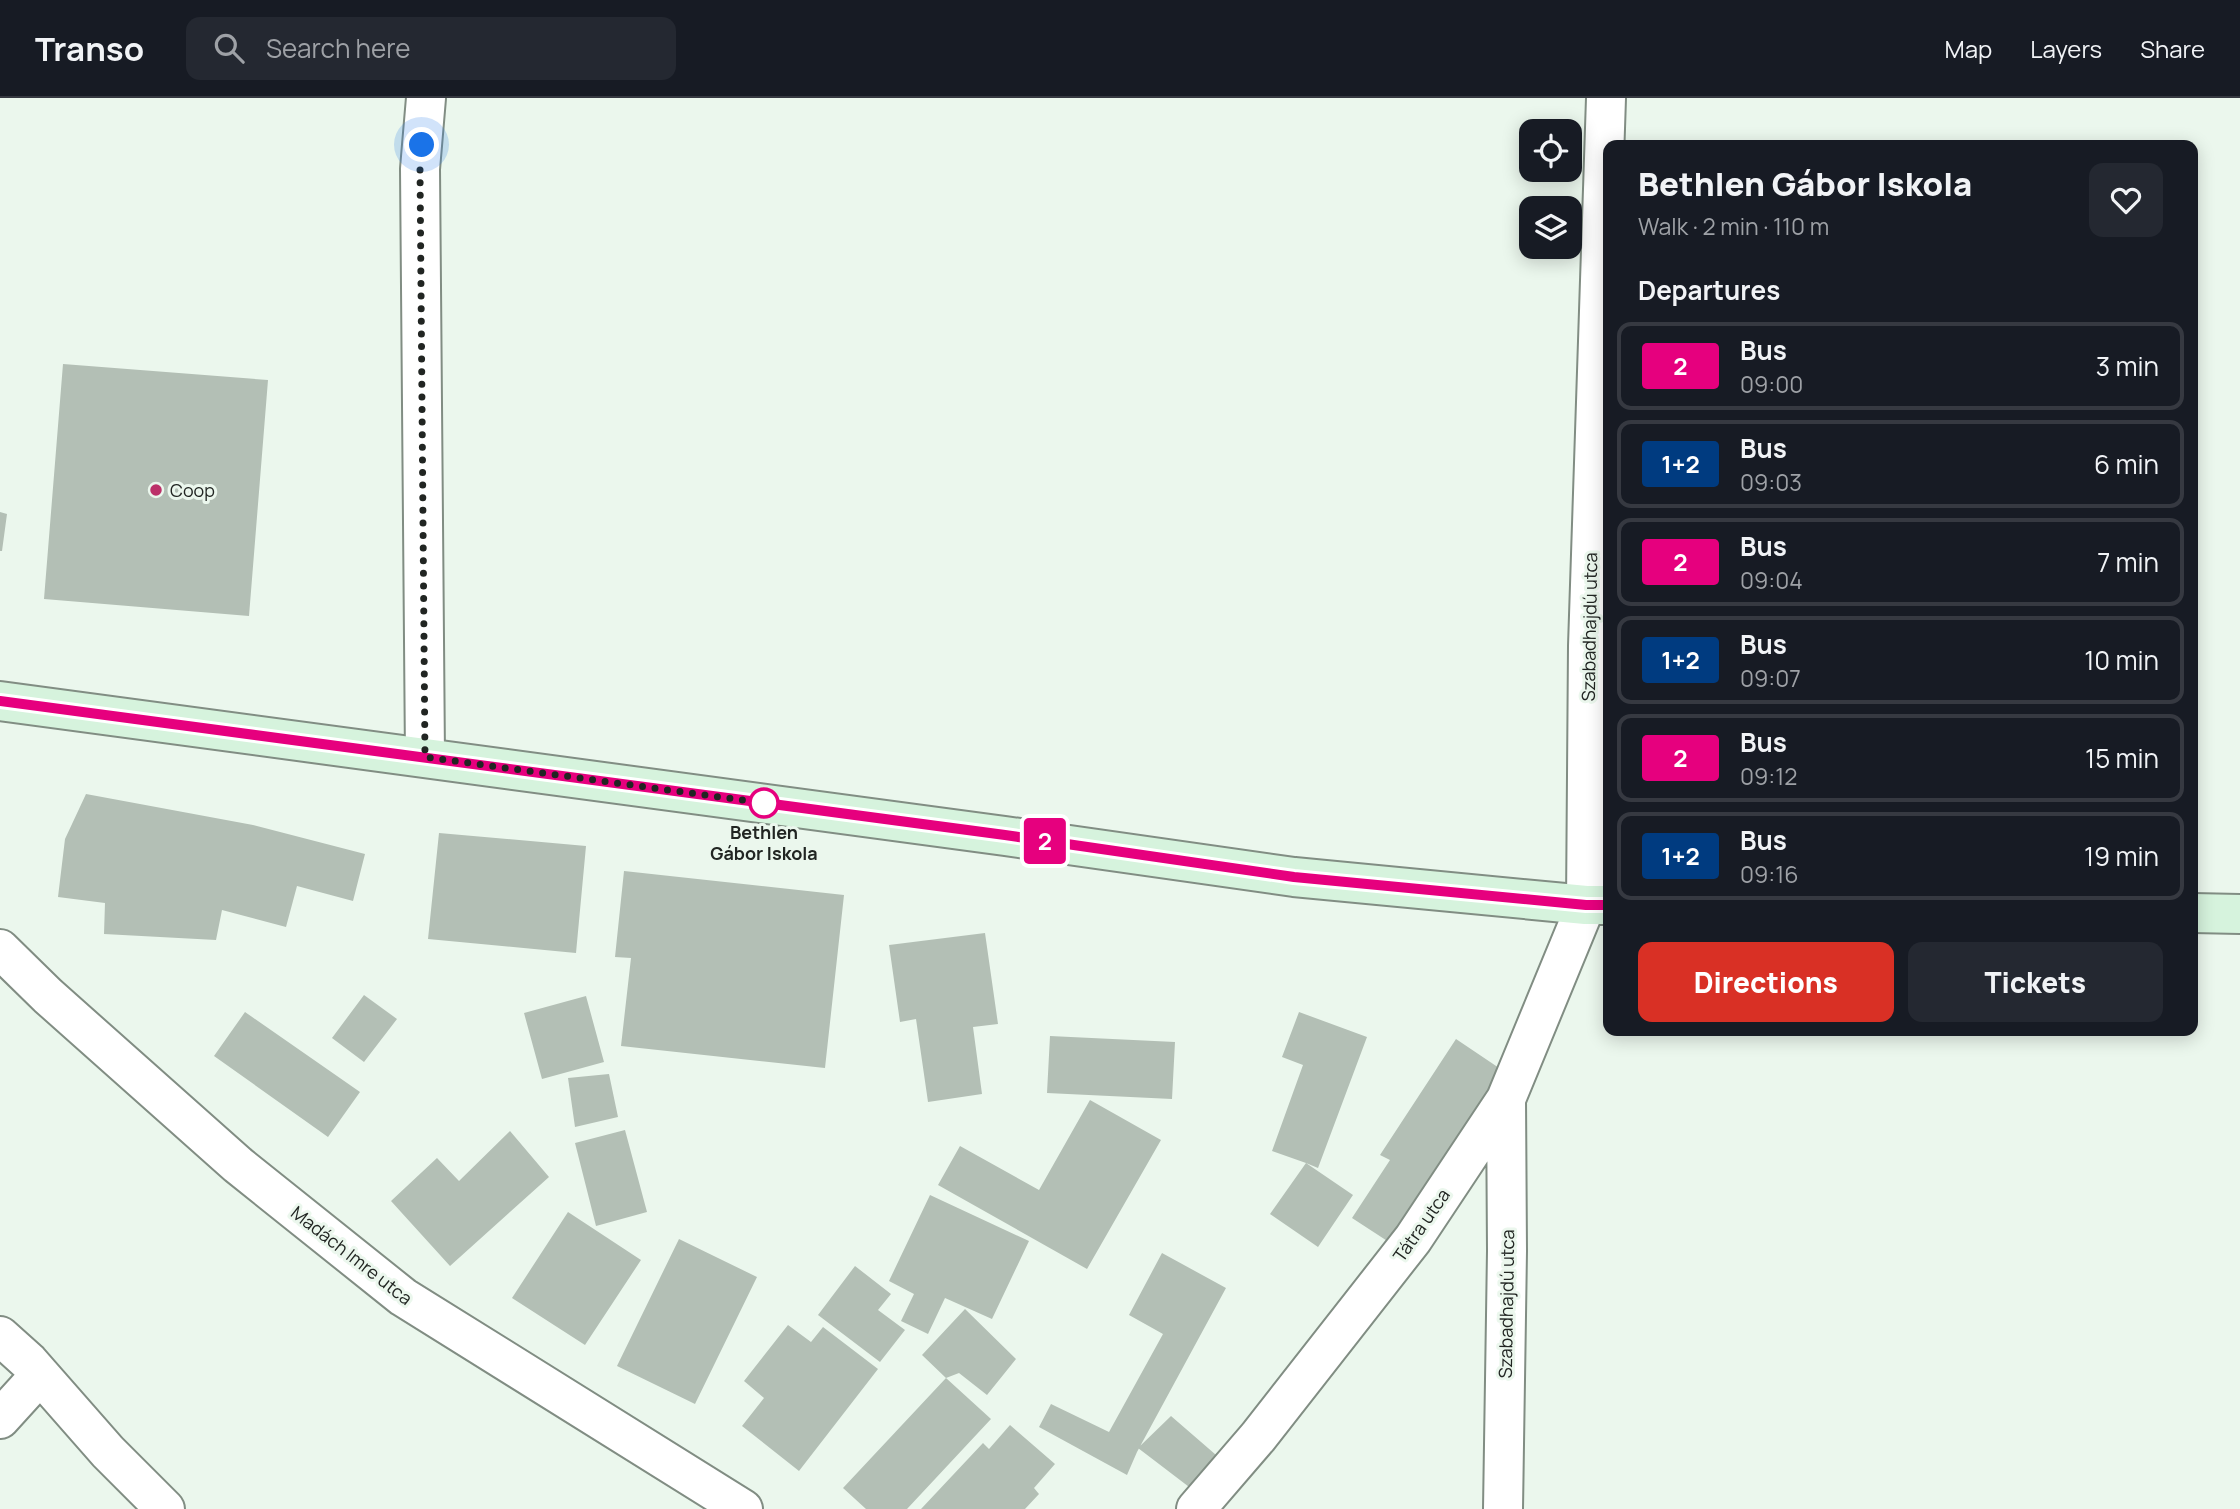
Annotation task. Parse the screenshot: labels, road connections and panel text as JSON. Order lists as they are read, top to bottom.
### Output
{
  "streets": {
    "street": ["Szabadhajdú utca", "Tátra utca", "Madách Imre utca"]
  },
  "crossings": [
    ["Szabadhajdú utca", "Tátra utca"]
  ],
  "places": ["Coop", "Bethlen Gábor Iskola"],
  "lines": ["bus line 2"],
  "page": {
    "header": "Transo",
    "search": "Search here",
    "nav": ["Map", "Layers", "Share"],
    "on_map": "2",
    "heading": [
      ["Bethlen Gábor Iskola", "Walk · 2 min · 110 m"],
      "Departures"
    ],
    "list": [
      {
        "mark": "2",
        "name": "Bus",
        "note": "09:00",
        "value": "3 min"
      },
      {
        "mark": "1+2",
        "name": "Bus",
        "note": "09:03",
        "value": "6 min"
      },
      {
        "mark": "2",
        "name": "Bus",
        "note": "09:04",
        "value": "7 min"
      },
      {
        "mark": "1+2",
        "name": "Bus",
        "note": "09:07",
        "value": "10 min"
      },
      {
        "mark": "2",
        "name": "Bus",
        "note": "09:12",
        "value": "15 min"
      },
      {
        "mark": "1+2",
        "name": "Bus",
        "note": "09:16",
        "value": "19 min"
      }
    ],
    "buttons": ["Directions", "Tickets"]
  }
}
